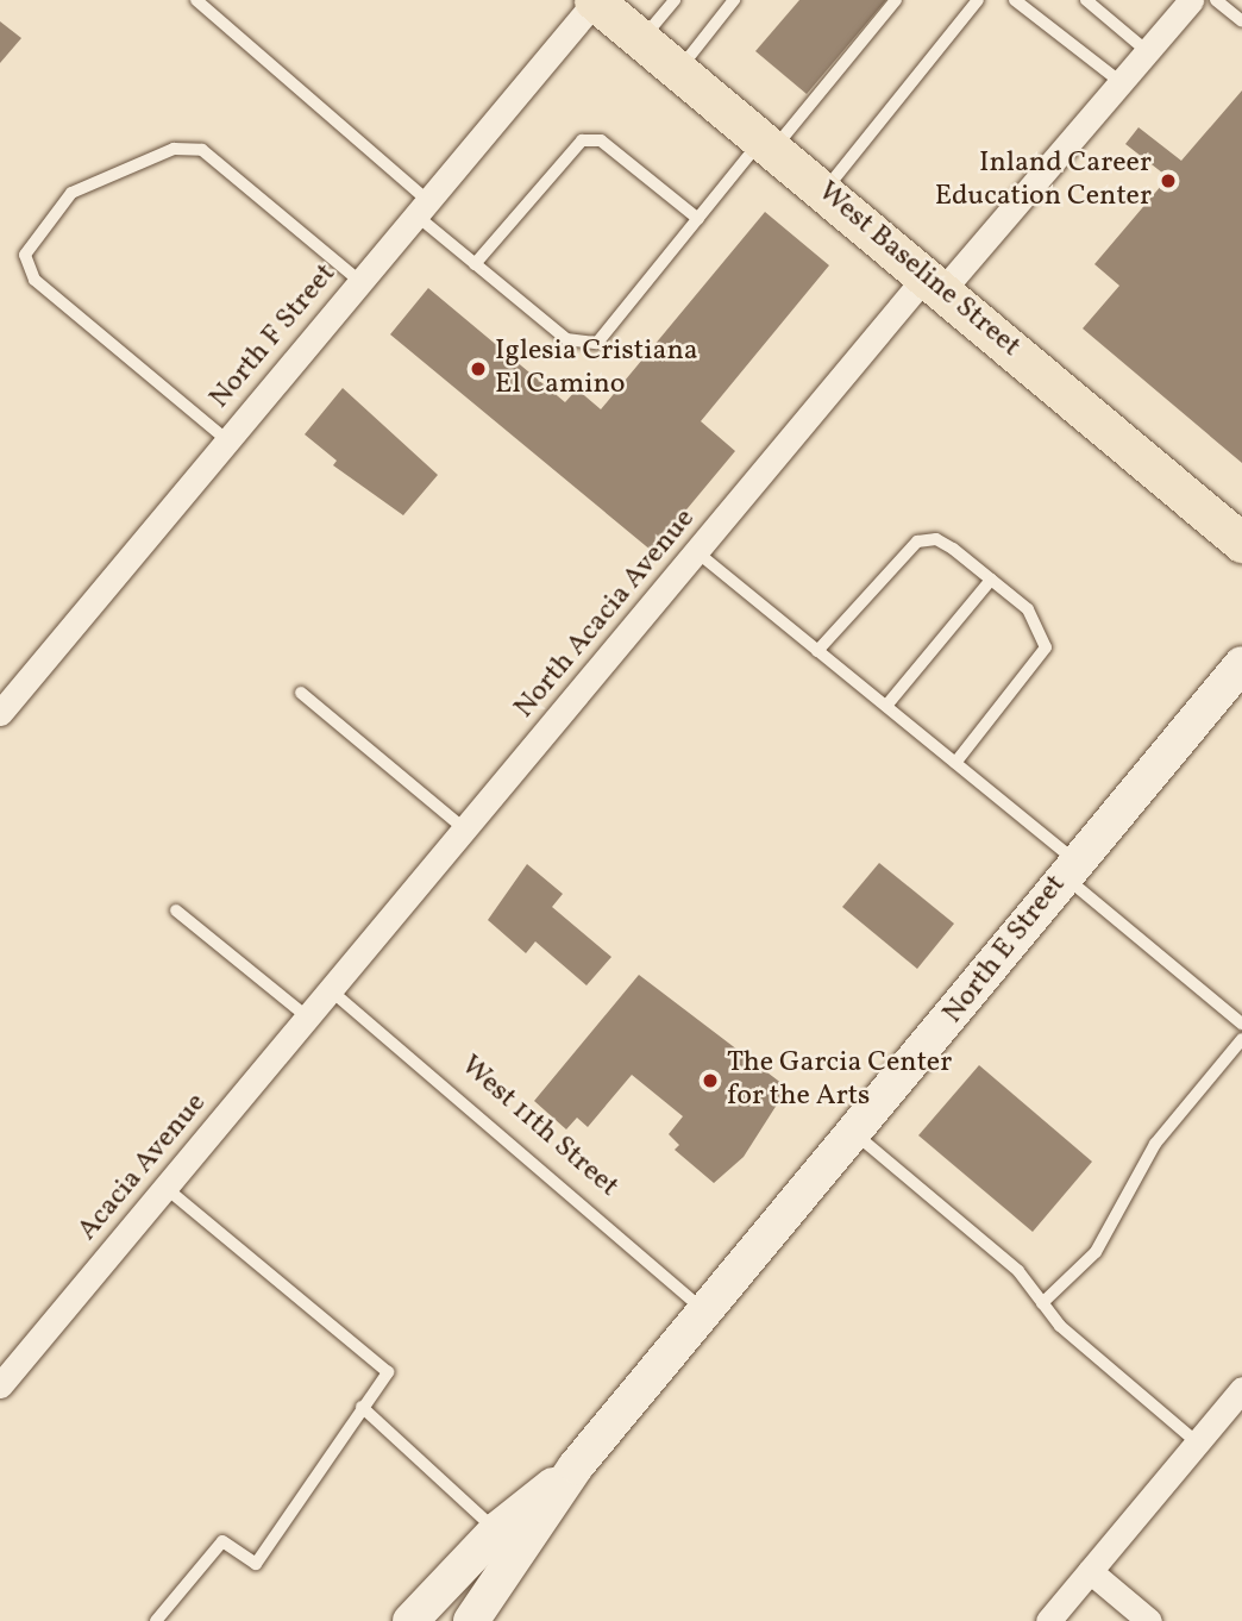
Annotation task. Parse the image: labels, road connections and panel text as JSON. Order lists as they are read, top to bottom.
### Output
{
  "streets": {
    "main road": ["West Baseline Street", "North E Street"],
    "street": ["North F Street", "North Acacia Avenue", "Acacia Avenue"],
    "lane": ["West 11th Street"]
  },
  "crossings": [
    ["West Baseline Street", "North F Street"],
    ["West Baseline Street", "North Acacia Avenue"],
    ["North Acacia Avenue", "West 11th Street"],
    ["North Acacia Avenue", "Acacia Avenue"],
    ["North E Street", "West 11th Street"],
    ["West 11th Street", "Acacia Avenue"]
  ],
  "places": ["Inland Career Education Center", "Iglesia Cristiana El Camino", "The Garcia Center for the Arts"]
}
